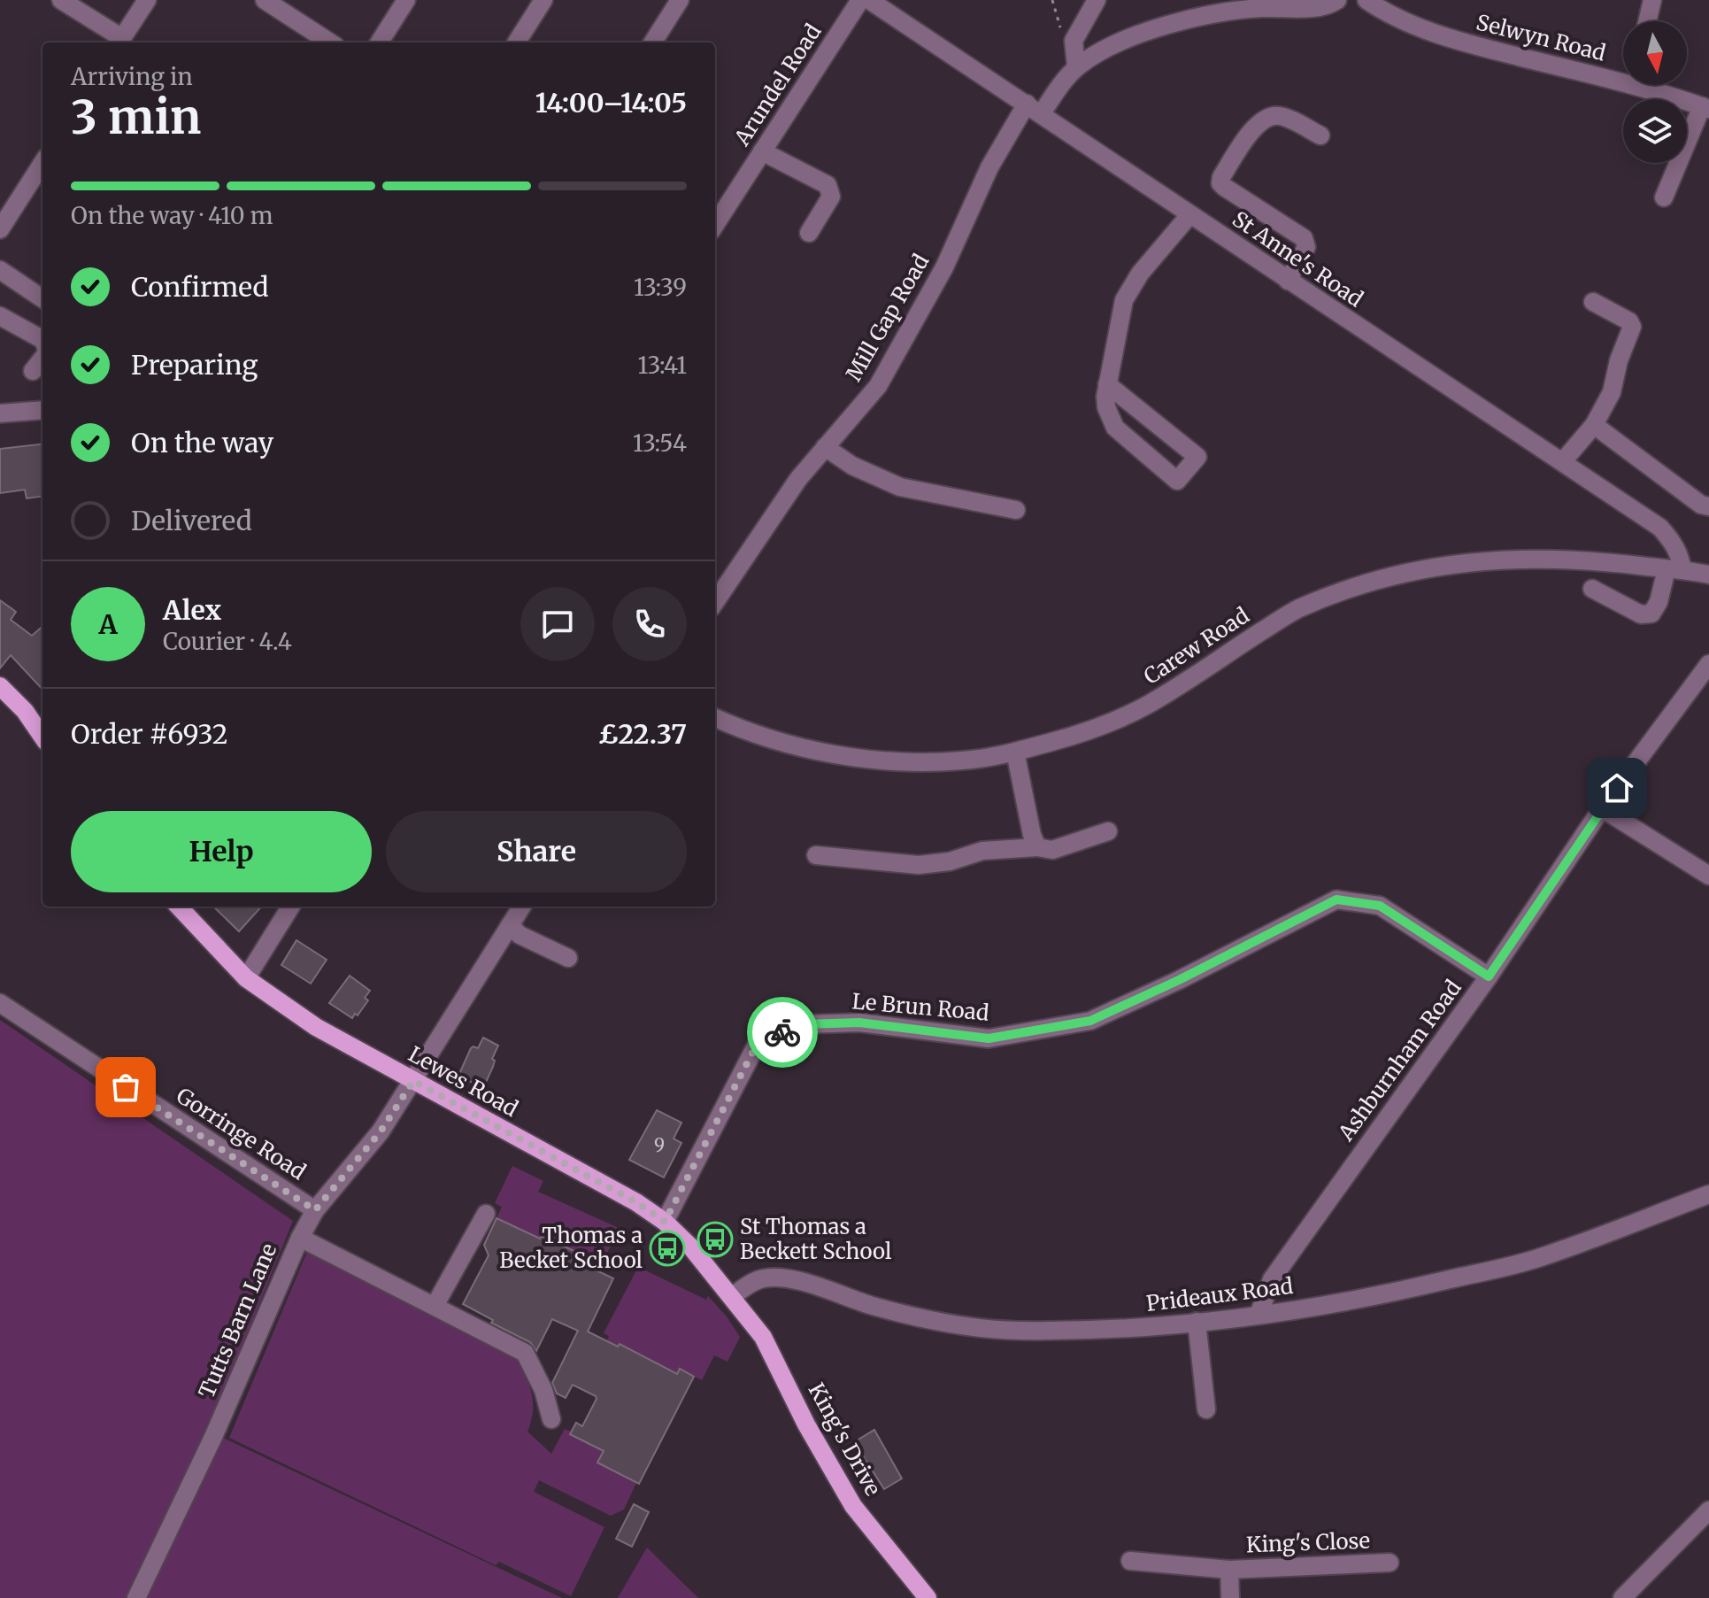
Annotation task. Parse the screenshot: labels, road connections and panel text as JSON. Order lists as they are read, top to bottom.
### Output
{
  "streets": {
    "main road": ["Lewes Road", "King's Drive"],
    "street": [
      "Selwyn Road",
      "Arundel Road",
      "St Anne's Road",
      "Mill Gap Road",
      "Carew Road",
      "Le Brun Road",
      "Ashburnham Road",
      "Gorringe Road",
      "Prideaux Road",
      "Tutts Barn Lane",
      "King's Close"
    ]
  },
  "crossings": [
    ["St Anne's Road", "Mill Gap Road"],
    ["St Anne's Road", "Carew Road"],
    ["Le Brun Road", "Ashburnham Road"],
    ["Le Brun Road", "Lewes Road"],
    ["Ashburnham Road", "Prideaux Road"],
    ["Lewes Road", "Prideaux Road"],
    ["Lewes Road", "Tutts Barn Lane"],
    ["Lewes Road", "King's Drive"],
    ["Gorringe Road", "Tutts Barn Lane"],
    ["Prideaux Road", "King's Drive"]
  ],
  "places": {
    "bus stop": ["St Thomas a Beckett School", "Thomas a Becket School"]
  },
  "house_numbers": ["9"],
  "north": "bottom",
  "page": {
    "heading": ["3 min", "Arriving in", "14:00–14:05"],
    "panel": [
      "Alex",
      "Courier · 4.4",
      "Order #6932",
      "£22.37"
    ],
    "bar": "On the way · 410 m",
    "list": [
      ["Confirmed", "13:39"],
      ["Preparing", "13:41"],
      ["On the way", "13:54"],
      "Delivered"
    ],
    "round": "A",
    "buttons": ["Help", "Share"]
  }
}
